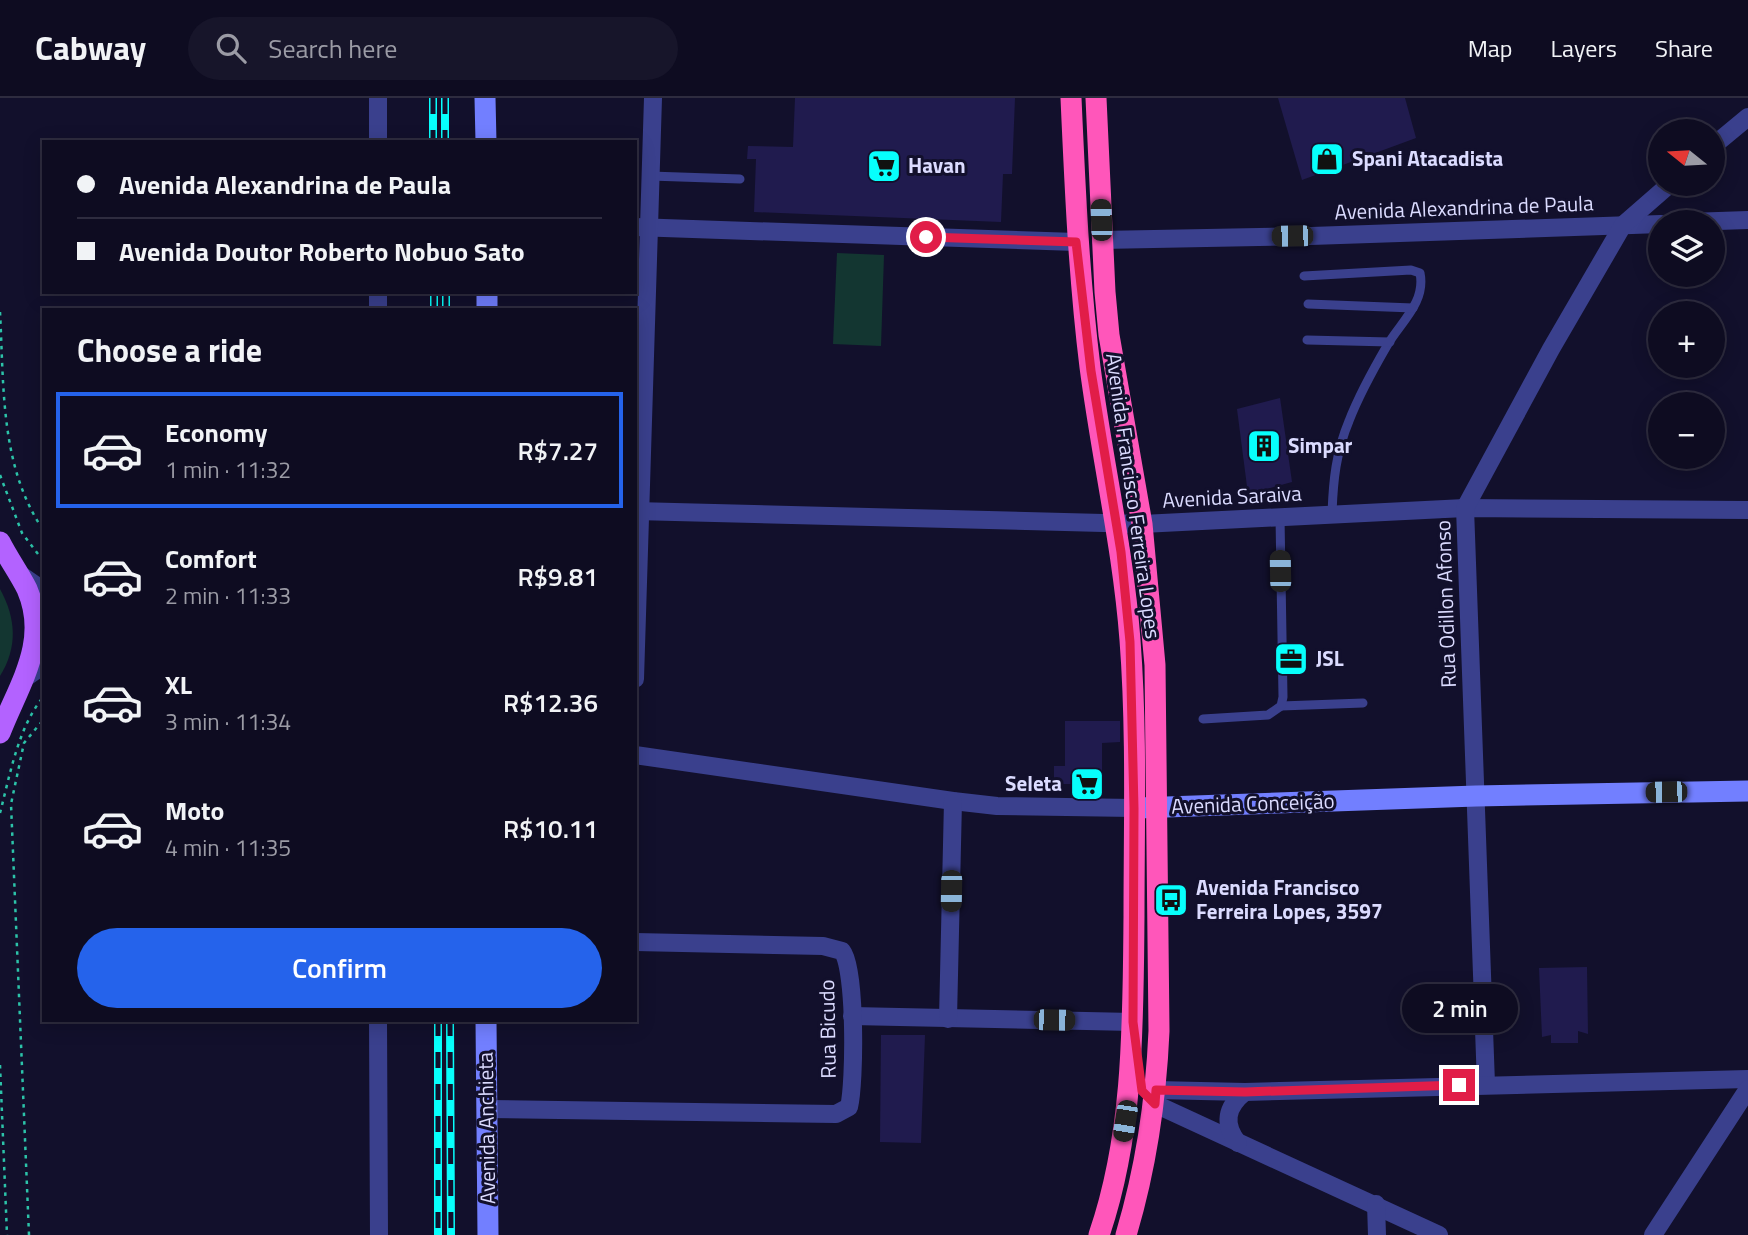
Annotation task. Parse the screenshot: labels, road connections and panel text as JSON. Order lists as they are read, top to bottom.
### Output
{
  "streets": {
    "highway": ["Avenida Francisco Ferreira Lopes"],
    "street": [
      "Avenida Alexandrina de Paula",
      "Avenida Saraiva",
      "Rua Odillon Afonso",
      "Avenida Conceição",
      "Rua Bicudo",
      "Avenida Anchieta"
    ]
  },
  "crossings": [
    ["Avenida Alexandrina de Paula", "Avenida Francisco Ferreira Lopes"],
    ["Avenida Alexandrina de Paula", "Rua Odillon Afonso"],
    ["Avenida Francisco Ferreira Lopes", "Avenida Saraiva"],
    ["Avenida Francisco Ferreira Lopes", "Avenida Conceição"],
    ["Avenida Saraiva", "Rua Odillon Afonso"],
    ["Rua Odillon Afonso", "Avenida Conceição"],
    ["Rua Bicudo", "Avenida Anchieta"]
  ],
  "places": {
    "shop": ["Spani Atacadista"],
    "supermarket": ["Havan", "Seleta"],
    "building": ["Simpar"],
    "office": ["JSL"],
    "bus stop": ["Avenida Francisco Ferreira Lopes, 3597"]
  },
  "north": "left",
  "page": {
    "header": "Cabway",
    "search": "Search here",
    "nav": ["Map", "Layers", "Share"],
    "map_buttons": ["+", "−"],
    "banner": ["Avenida Alexandrina de Paula", "Avenida Doutor Roberto Nobuo Sato"],
    "heading": "Choose a ride",
    "list": [
      {
        "name": "Economy",
        "note": "1 min · 11:32",
        "value": "R$7.27"
      },
      {
        "name": "Comfort",
        "note": "2 min · 11:33",
        "value": "R$9.81"
      },
      {
        "name": "XL",
        "note": "3 min · 11:34",
        "value": "R$12.36"
      },
      {
        "name": "Moto",
        "note": "4 min · 11:35",
        "value": "R$10.11"
      }
    ],
    "buttons": "Confirm",
    "bubble": "2 min"
  }
}
